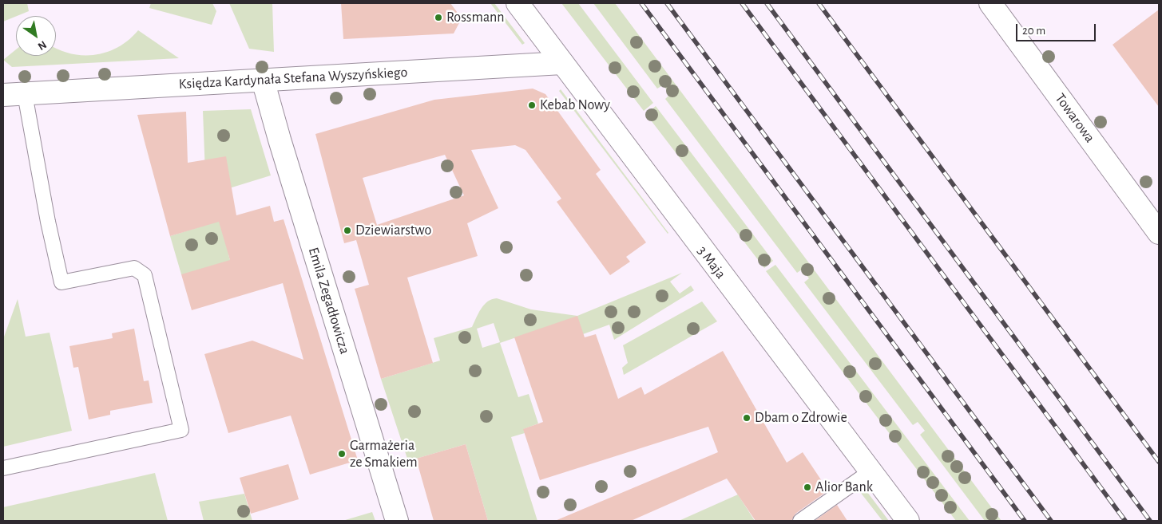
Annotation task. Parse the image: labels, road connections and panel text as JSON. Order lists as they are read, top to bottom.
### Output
{
  "streets": {
    "street": [
      "Księdza Kardynała Stefana Wyszyńskiego",
      "Towarowa",
      "3 Maja",
      "Emila Zegadłowicza"
    ]
  },
  "crossings": [
    ["Księdza Kardynała Stefana Wyszyńskiego", "3 Maja"],
    ["Księdza Kardynała Stefana Wyszyńskiego", "Emila Zegadłowicza"]
  ],
  "places": [
    "Rossmann",
    "Kebab Nowy",
    "Dziewiarstwo",
    "Dbam o Zdrowie",
    "Garmażeria ze Smakiem",
    "Alior Bank"
  ],
  "scale_bar": "20 m",
  "north": "bottom right"
}
